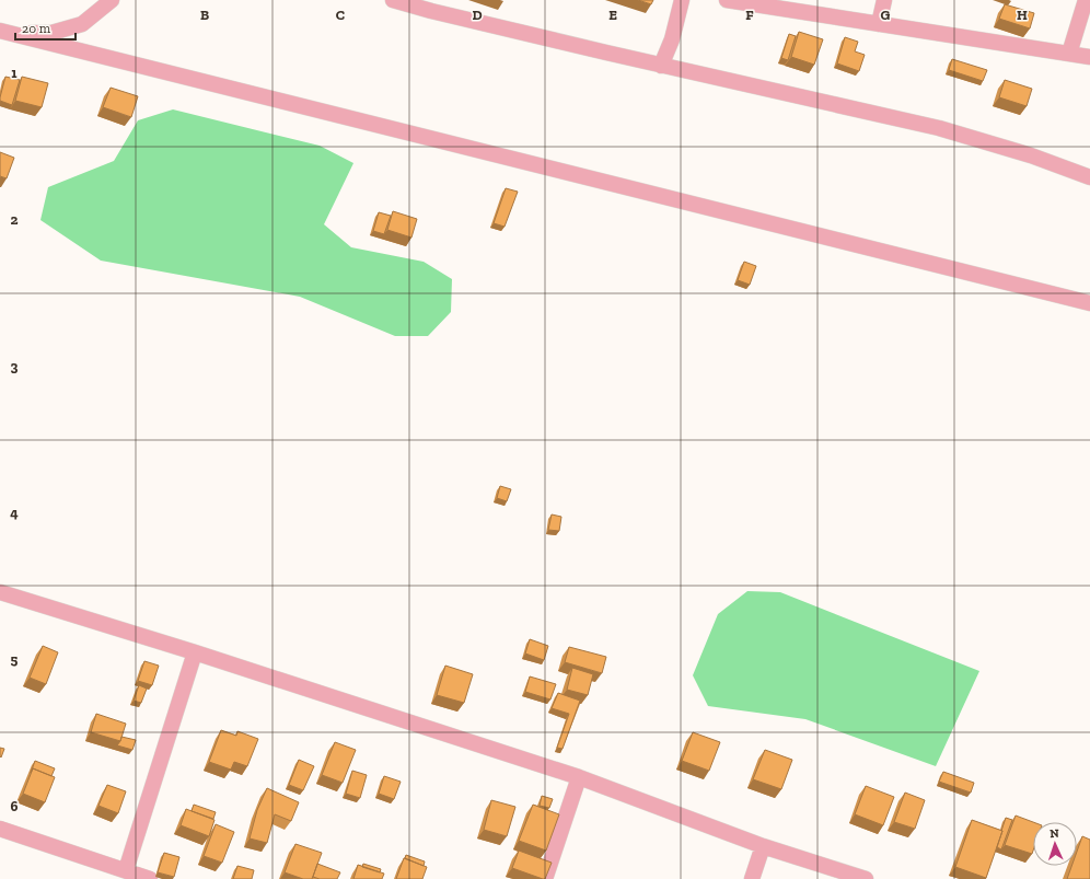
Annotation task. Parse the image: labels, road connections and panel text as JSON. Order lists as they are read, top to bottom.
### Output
{
  "scale_bar": "20 m",
  "north": "top",
  "grid": {
    "columns": [
      "B",
      "C",
      "D",
      "E",
      "F",
      "G",
      "H"
    ],
    "rows": [
      "1",
      "2",
      "3",
      "4",
      "5",
      "6"
    ]
  }
}
